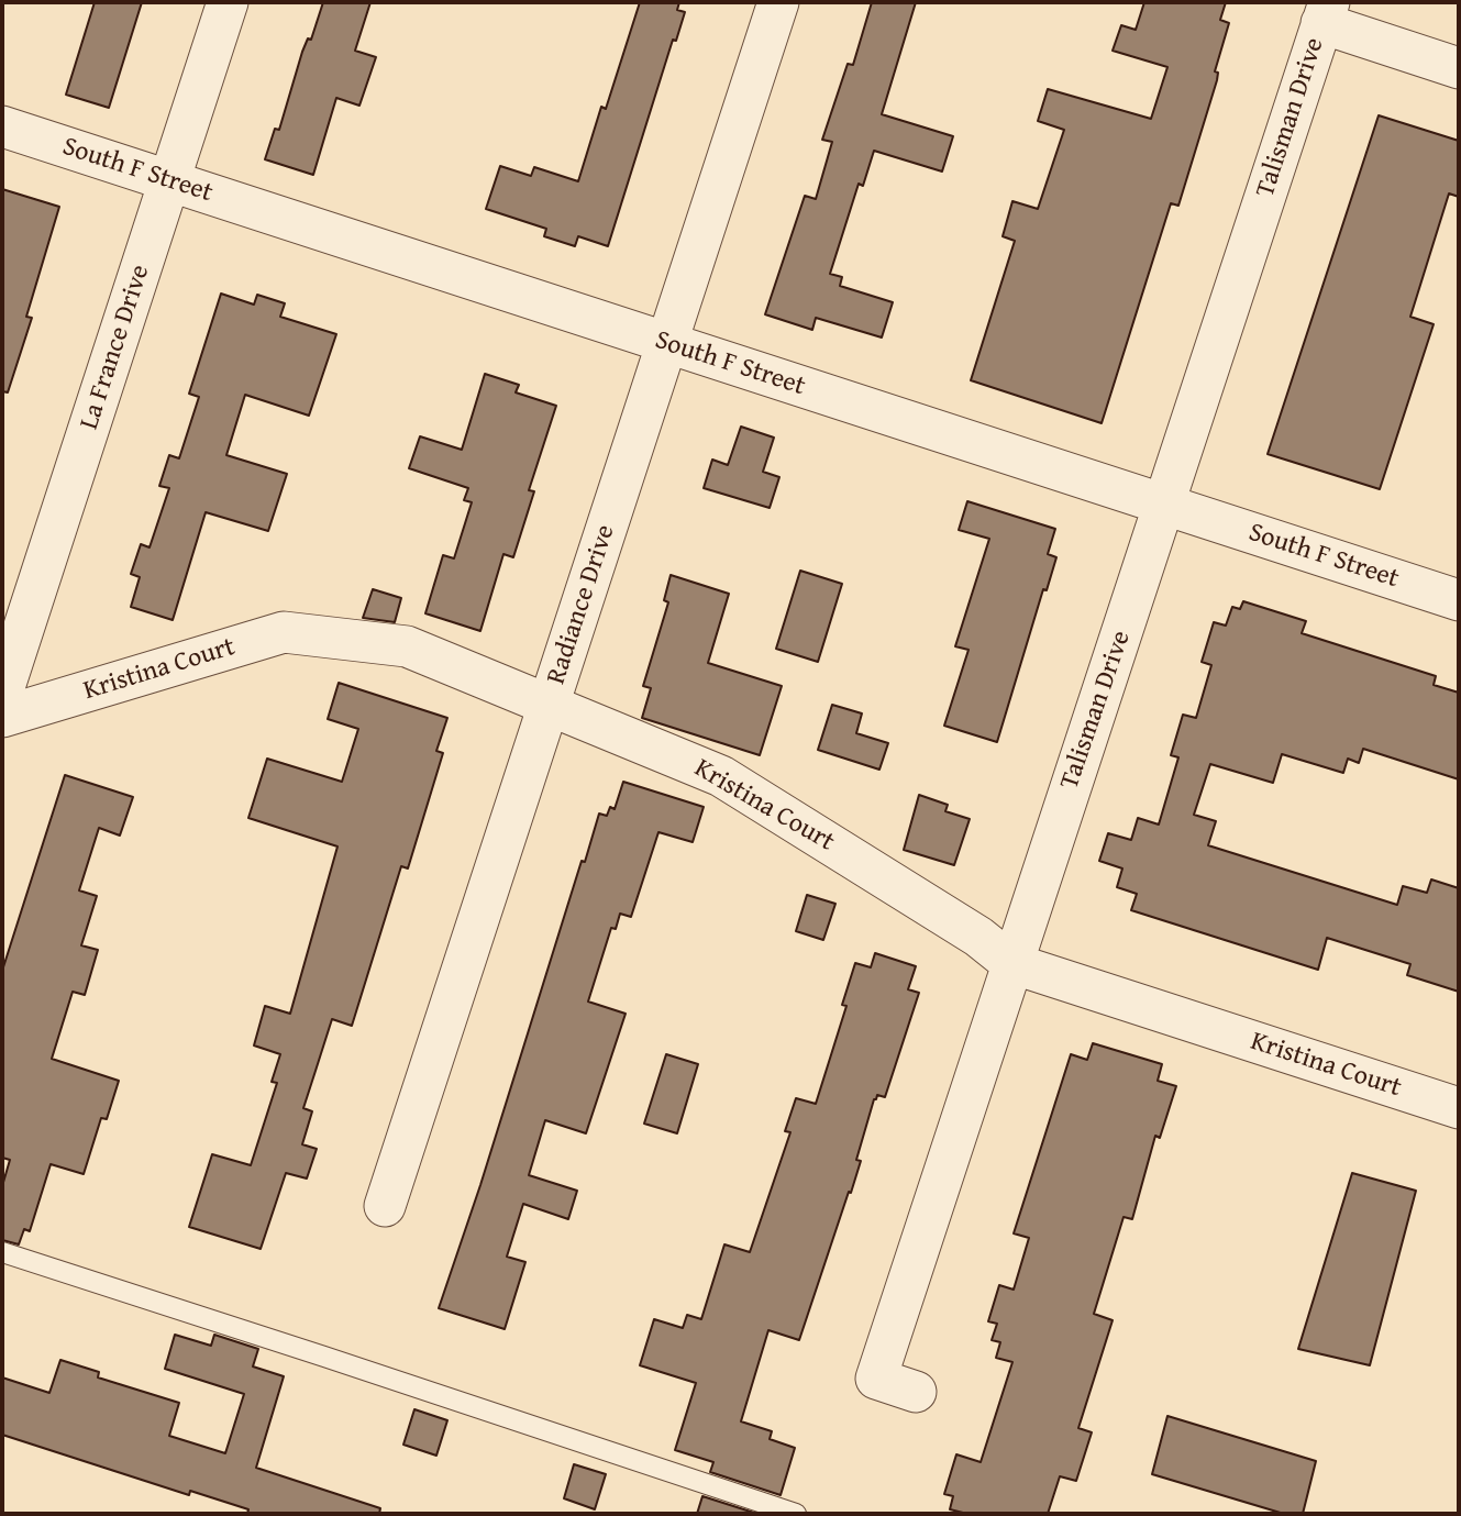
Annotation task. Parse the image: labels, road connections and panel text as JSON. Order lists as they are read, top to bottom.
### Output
{
  "streets": {
    "street": [
      "Talisman Drive",
      "South F Street",
      "La France Drive",
      "Radiance Drive",
      "Kristina Court"
    ]
  },
  "crossings": [
    ["Talisman Drive", "South F Street"],
    ["Talisman Drive", "Kristina Court"],
    ["South F Street", "La France Drive"],
    ["South F Street", "Radiance Drive"],
    ["Radiance Drive", "Kristina Court"]
  ]
}
